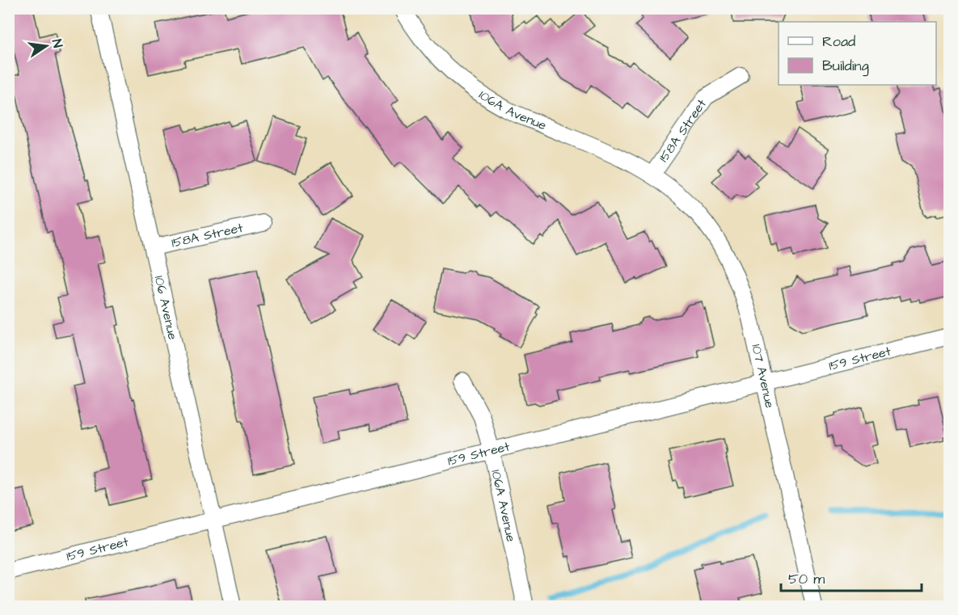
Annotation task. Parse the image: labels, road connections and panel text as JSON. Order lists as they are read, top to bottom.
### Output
{
  "streets": {
    "street": [
      "106A Avenue",
      "158A Street",
      "106 Avenue",
      "159 Street",
      "107 Avenue"
    ]
  },
  "crossings": [
    ["106A Avenue", "158A Street"],
    ["106A Avenue", "159 Street"],
    ["106A Avenue", "107 Avenue"],
    ["158A Street", "106 Avenue"],
    ["158A Street", "107 Avenue"],
    ["106 Avenue", "159 Street"],
    ["159 Street", "107 Avenue"]
  ],
  "legend": ["Road", "Building"],
  "scale_bar": "50 m",
  "north": "right"
}
